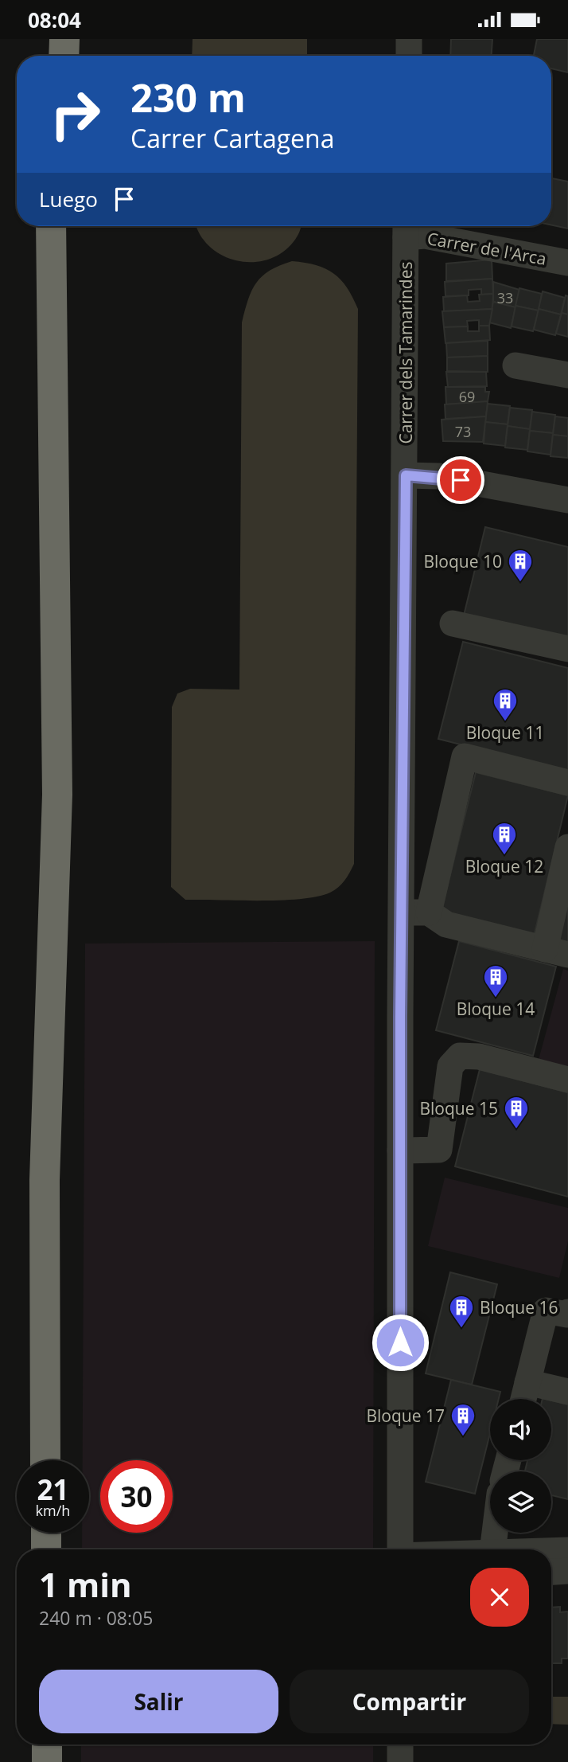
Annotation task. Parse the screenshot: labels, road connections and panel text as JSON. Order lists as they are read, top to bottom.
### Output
{
  "streets": {
    "street": ["Carrer de l'Arca", "Carrer dels Tamarindes"]
  },
  "crossings": [
    ["Carrer de l'Arca", "Carrer dels Tamarindes"]
  ],
  "places": {
    "building": [
      "Bloque 10",
      "Bloque 11",
      "Bloque 12",
      "Bloque 14",
      "Bloque 15",
      "Bloque 16",
      "Bloque 17"
    ]
  },
  "house_numbers": ["33", "69", "73"],
  "page": {
    "status": "08:04",
    "turn": ["230 m", "Carrer Cartagena"],
    "then": "Luego",
    "speed": "21 km/h",
    "limit": "30",
    "heading": ["1 min", "240 m · 08:05"],
    "buttons": ["Salir", "Compartir"]
  }
}
